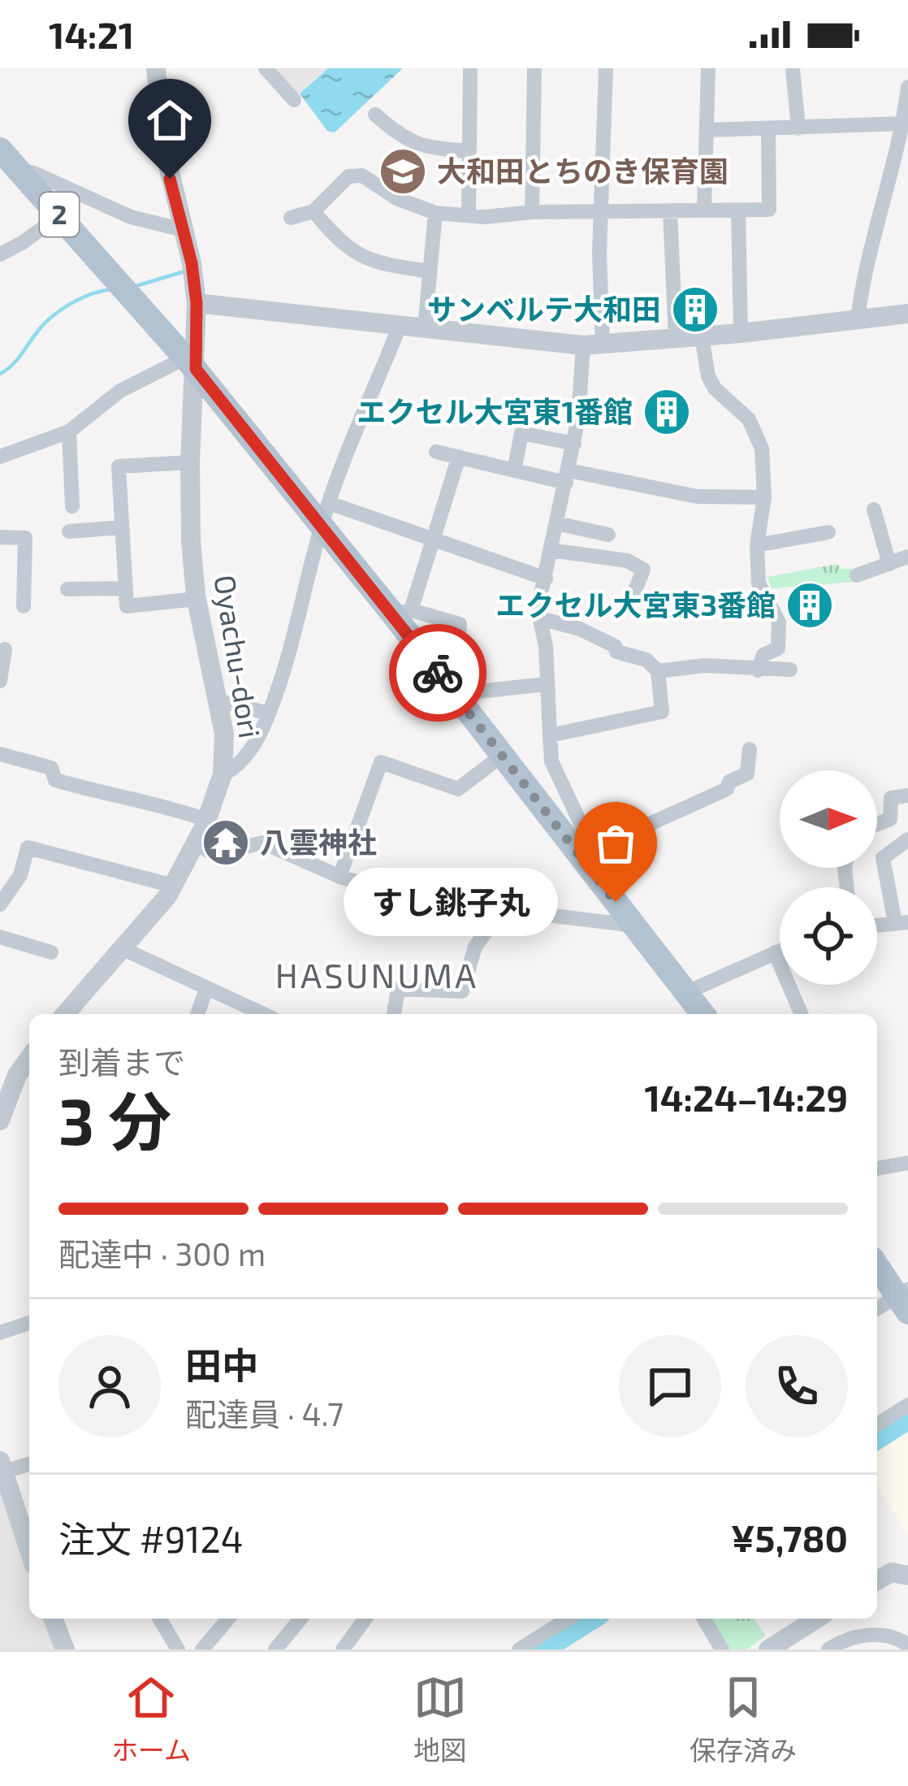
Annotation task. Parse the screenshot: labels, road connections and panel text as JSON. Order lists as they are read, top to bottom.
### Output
{
  "streets": {
    "main road": ["2"],
    "street": ["Oyachu-dori"]
  },
  "crossings": [
    ["2", "Oyachu-dori"]
  ],
  "districts": ["HASUNUMA"],
  "places": {
    "school or university": ["大和田とちのき保育園"],
    "building": ["サンベルテ大和田", "エクセル大宮東1番館", "エクセル大宮東3番館"],
    "temple": ["八雲神社"],
    "other": ["すし銚子丸"]
  },
  "north": "right",
  "page": {
    "status": "14:21",
    "bubble": "すし銚子丸",
    "heading": ["3 分", "到着まで", "14:24–14:29"],
    "panel": [
      "田中",
      "配達員 · 4.7",
      "注文 #9124",
      "¥5,780"
    ],
    "bar": "配達中 · 300 m",
    "tabs": ["ホーム", "地図", "保存済み"]
  }
}
